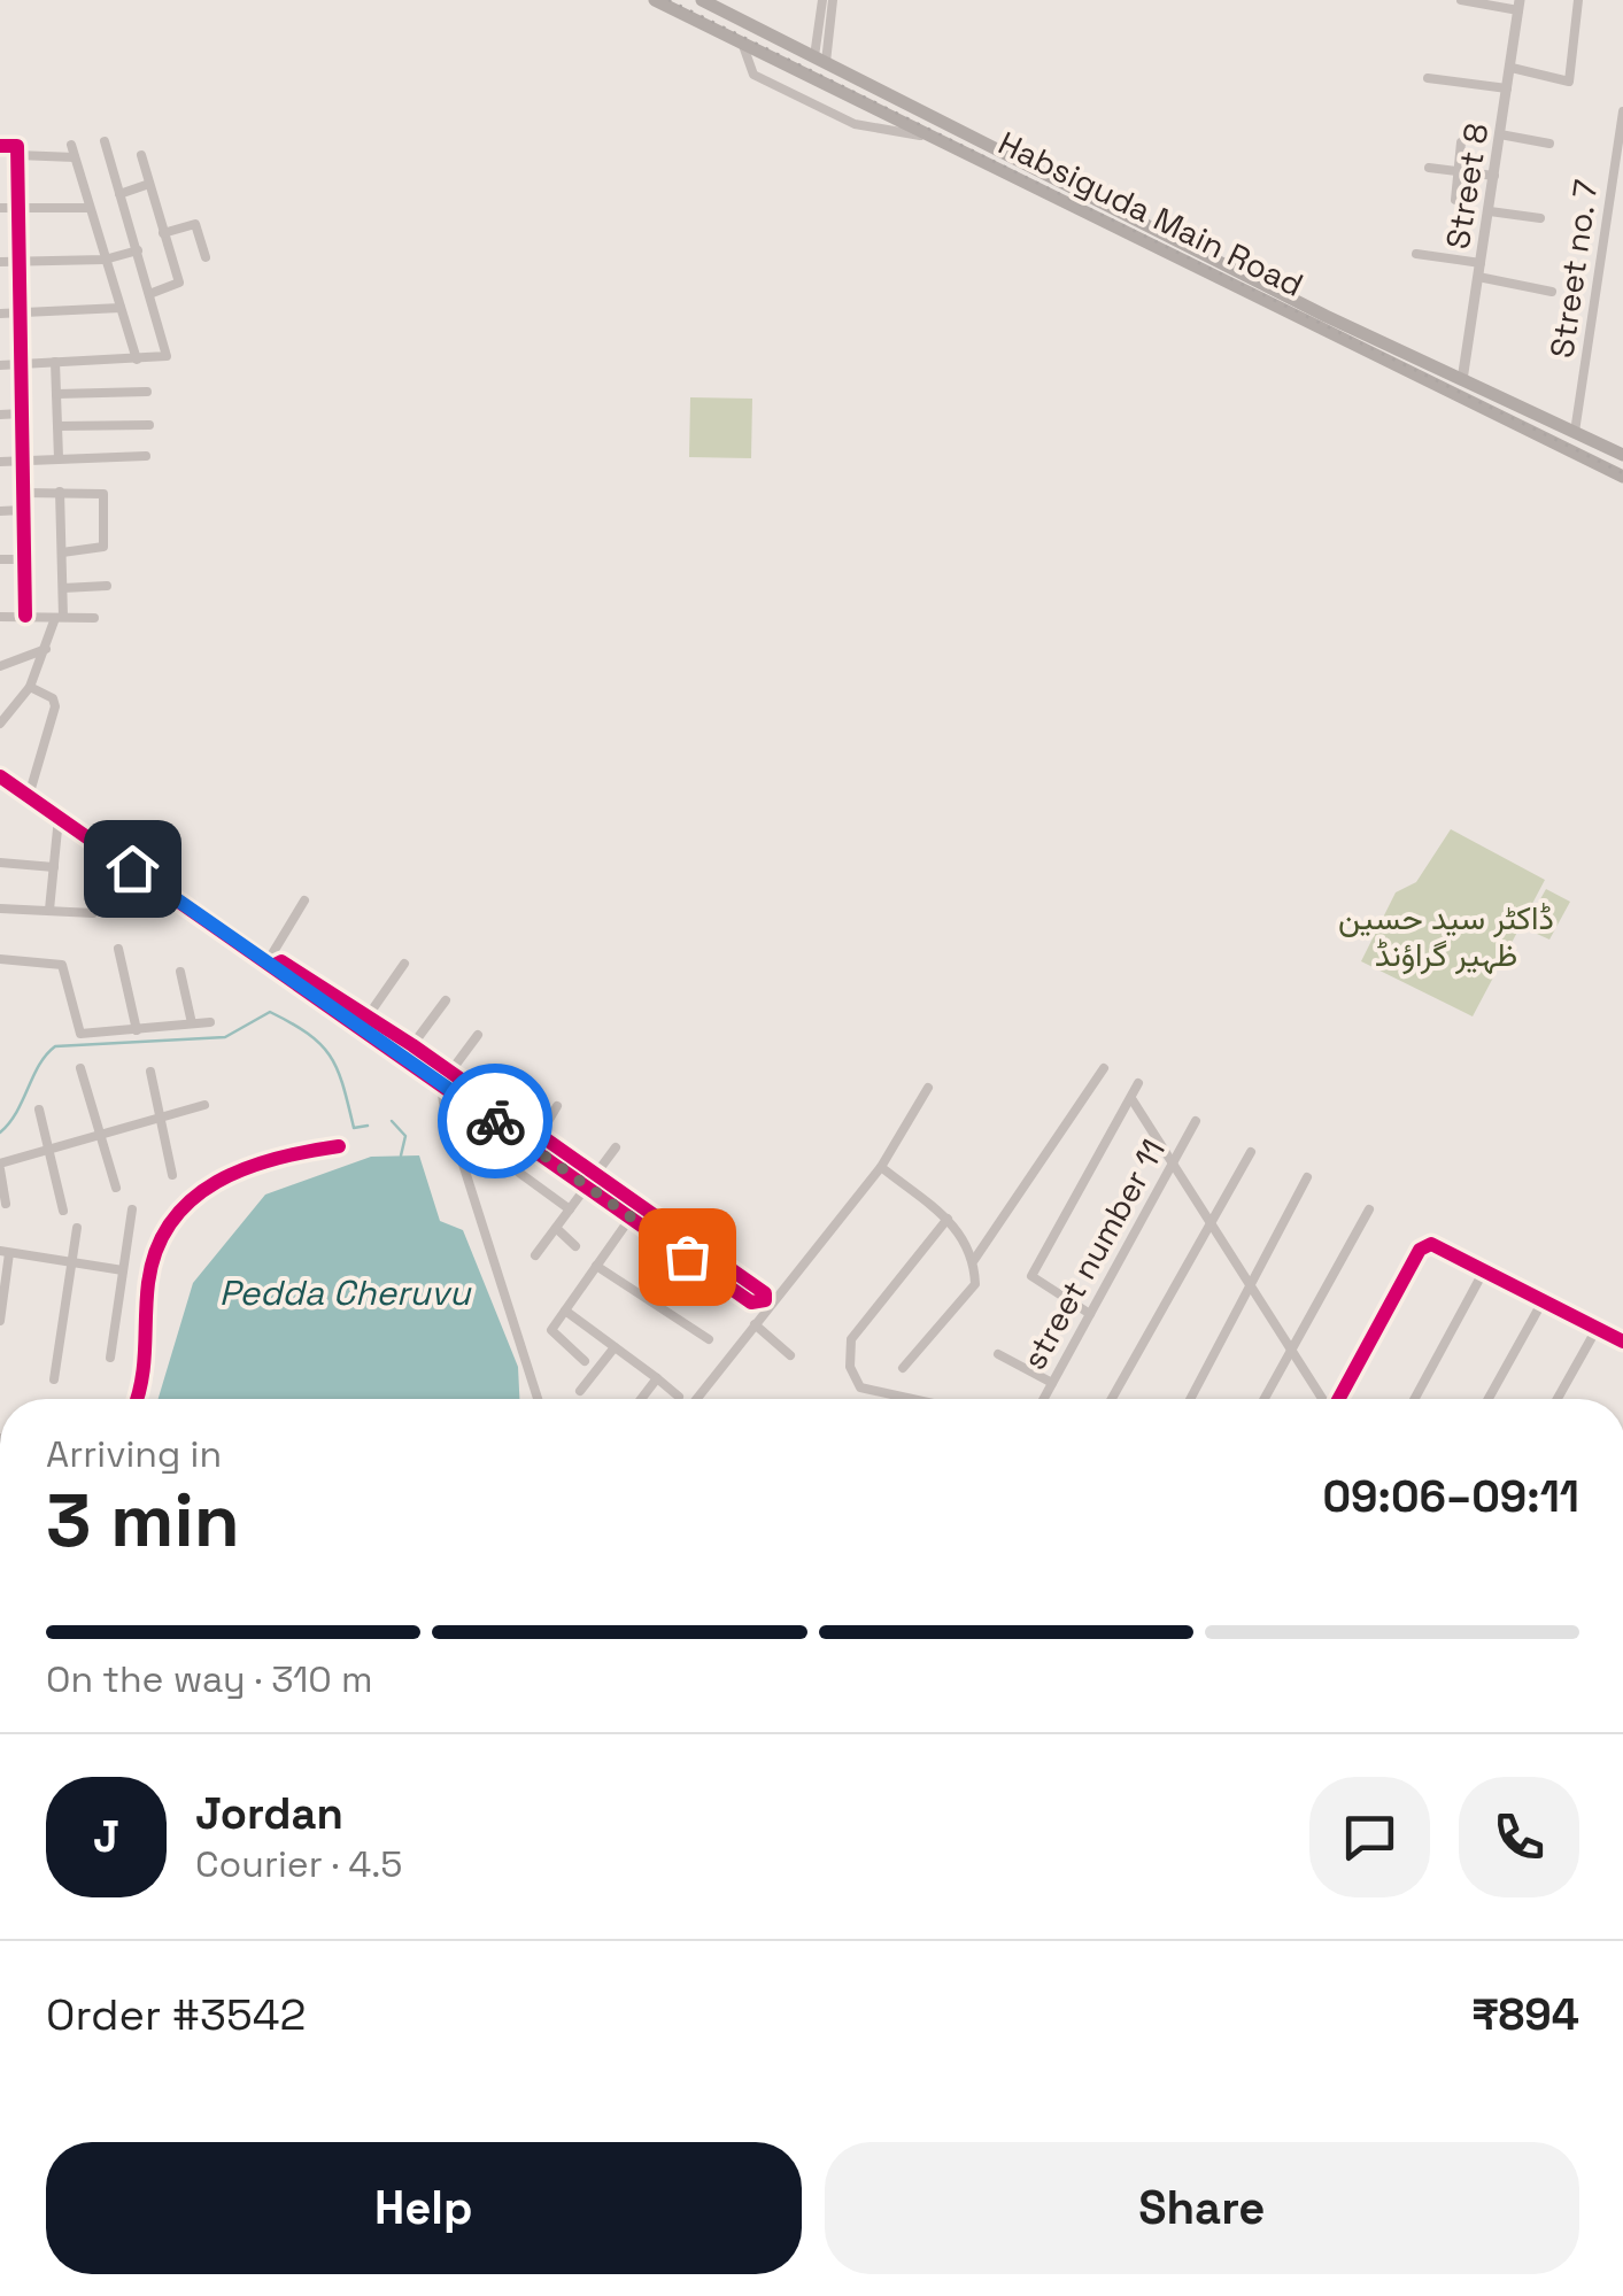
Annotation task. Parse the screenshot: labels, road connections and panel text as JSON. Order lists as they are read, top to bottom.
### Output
{
  "streets": {
    "main road": ["Habsiguda Main Road"],
    "street": ["Street 8", "Street no. 7", "street number 11"]
  },
  "crossings": [
    ["Street 8", "Habsiguda Main Road"],
    ["Habsiguda Main Road", "Street no. 7"]
  ],
  "water": ["Pedda Cheruvu"],
  "parks": ["ڈاکٹر سید حسین ظہیر گراؤنڈ"],
  "page": {
    "heading": ["3 min", "Arriving in", "09:06–09:11"],
    "panel": [
      "Jordan",
      "Courier · 4.5",
      "Order #3542",
      "₹894"
    ],
    "bar": "On the way · 310 m",
    "round": "J",
    "buttons": ["Help", "Share"]
  }
}
